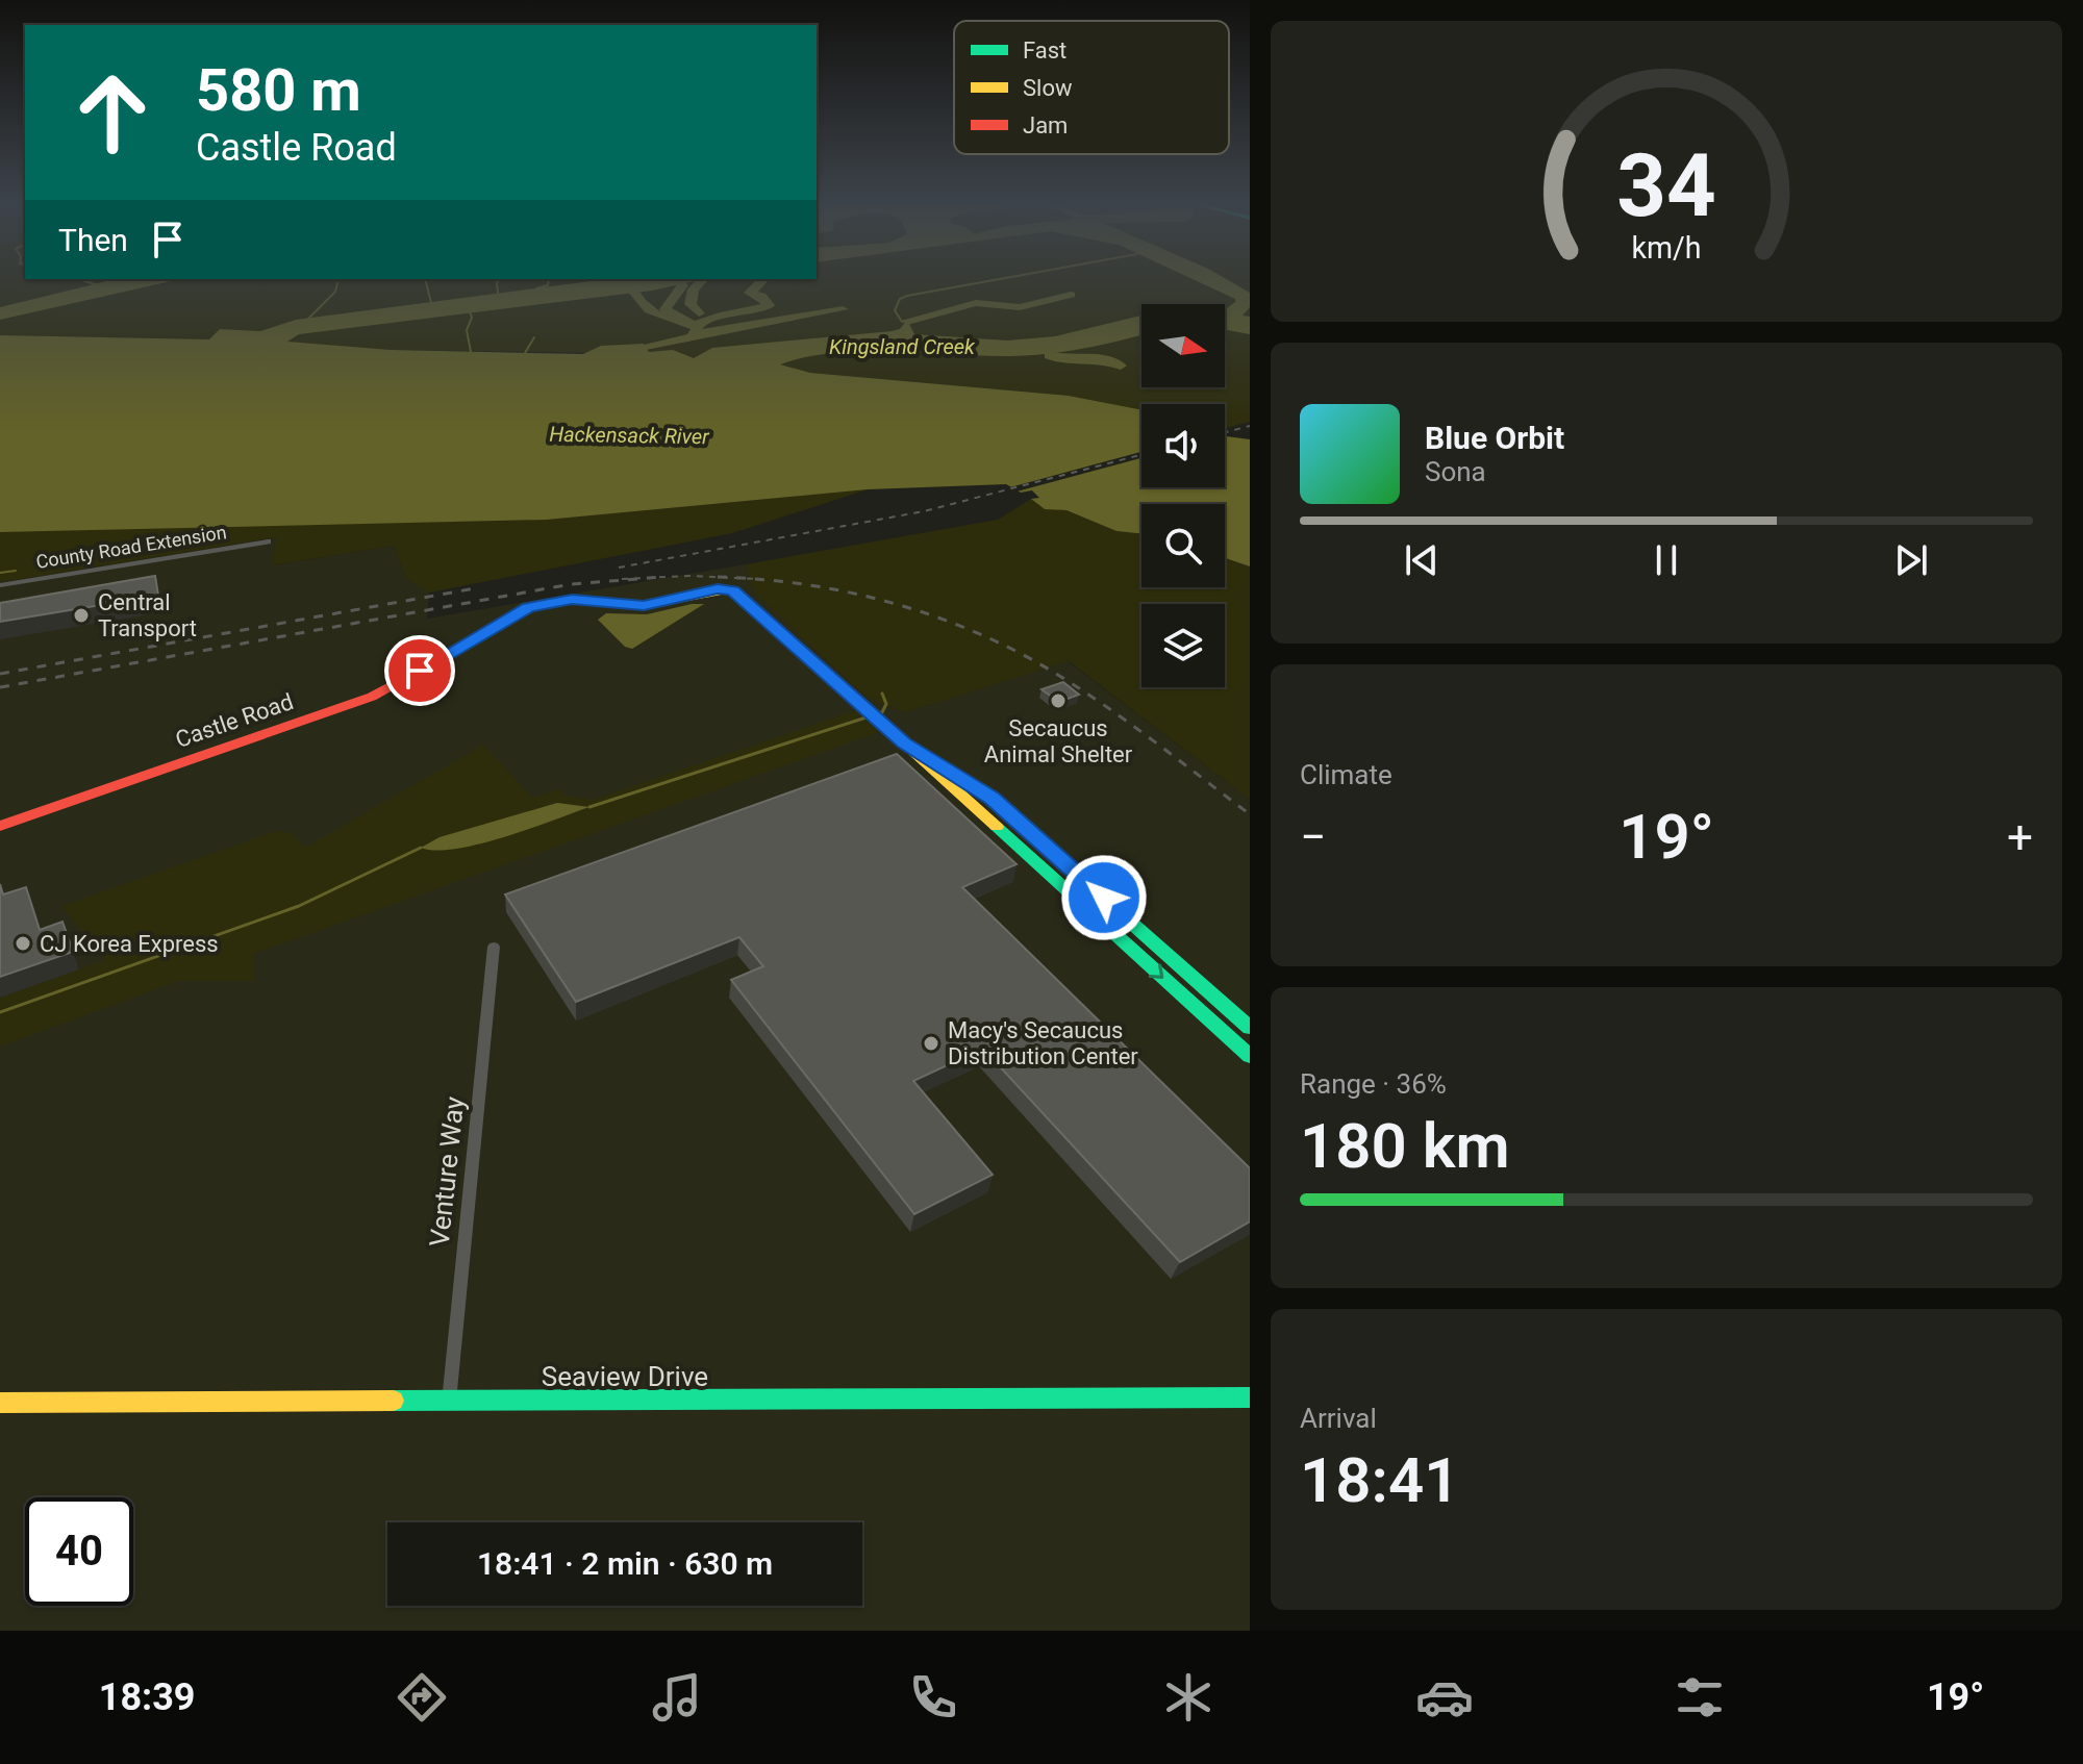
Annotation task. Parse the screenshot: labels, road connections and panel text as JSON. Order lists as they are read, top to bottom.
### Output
{
  "streets": {
    "main road": ["Castle Road", "Seaview Drive"],
    "street": ["County Road Extension", "Venture Way"]
  },
  "crossings": [
    ["Venture Way", "Seaview Drive"]
  ],
  "water": ["Kingsland Creek", "Hackensack River"],
  "places": [
    "Central Transport",
    "Secaucus Animal Shelter",
    "CJ Korea Express",
    "Macy's Secaucus Distribution Center"
  ],
  "legend": ["Fast", "Slow", "Jam"],
  "north": "right",
  "page": {
    "turn": ["580 m", "Castle Road"],
    "then": "Then",
    "song": ["Blue Orbit", "Sona"],
    "tile": [
      "Climate",
      ["Range · 36%", "180 km"],
      ["Arrival", "18:41"]
    ],
    "heat": ["−", "19°", "+"],
    "limit": "40",
    "trip": "18:41 · 2 min · 630 m",
    "tabs": ["18:39", "19°"],
    "gauge": ["34", "km/h"]
  }
}
